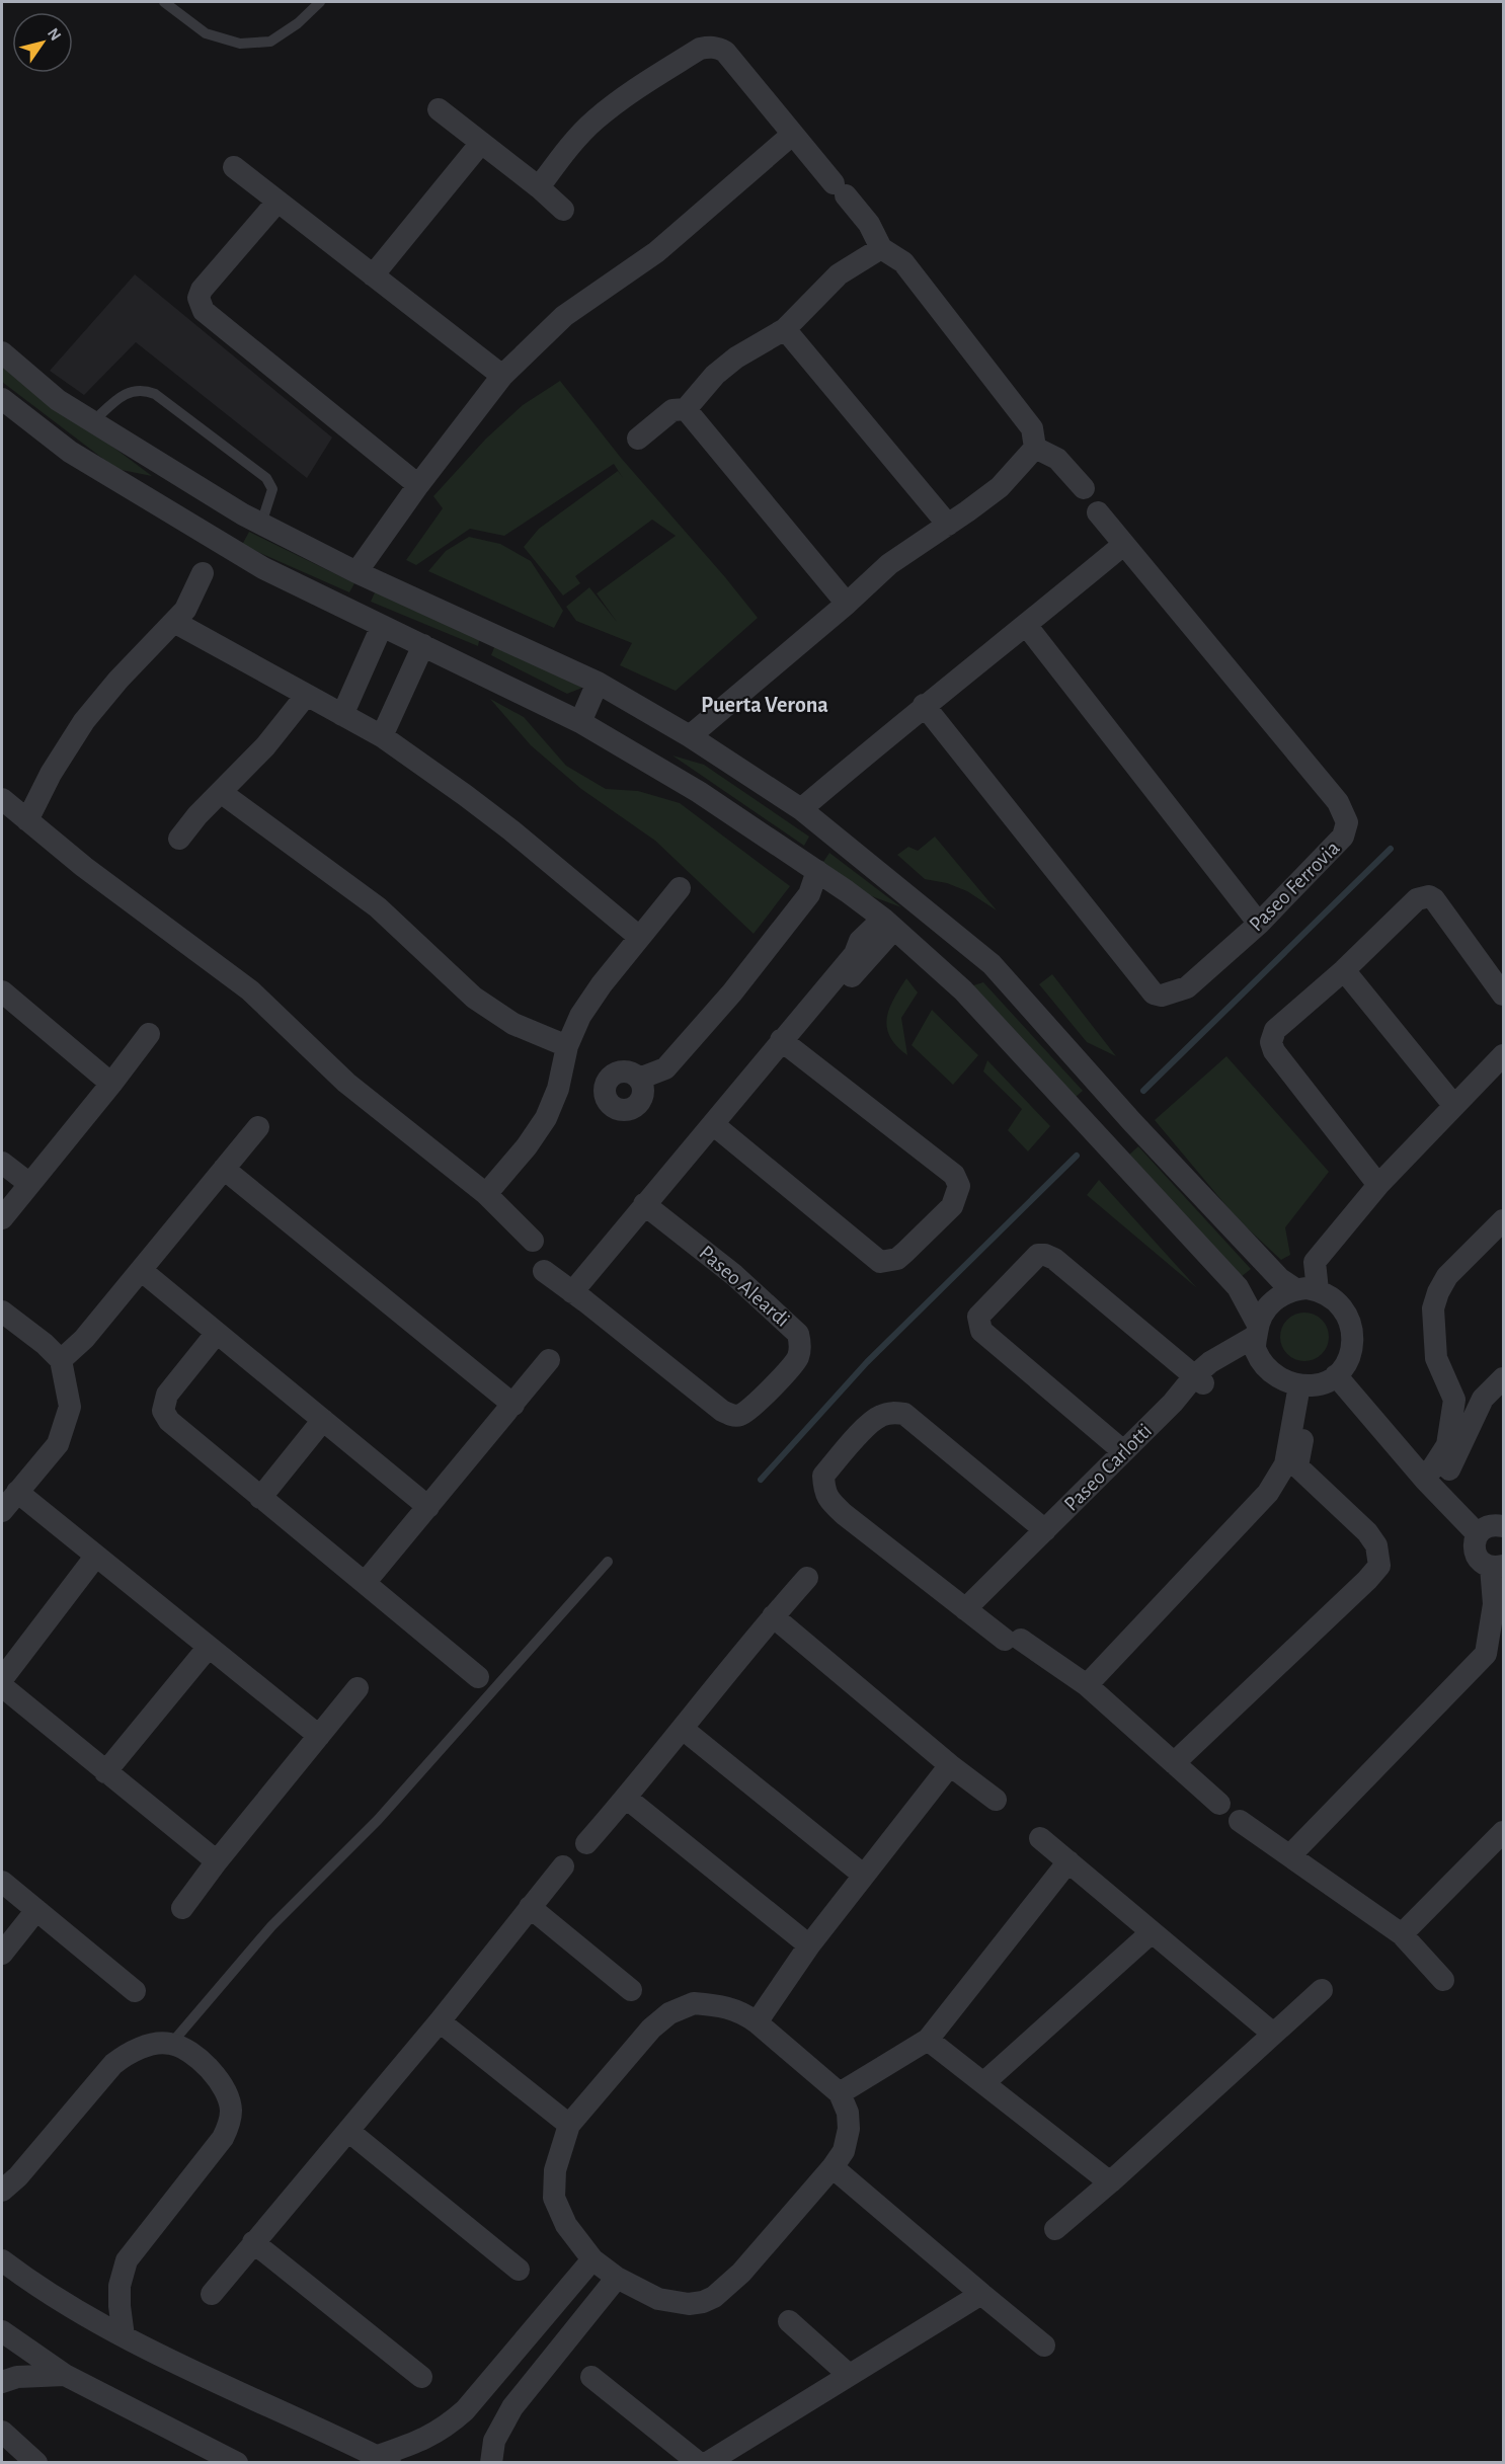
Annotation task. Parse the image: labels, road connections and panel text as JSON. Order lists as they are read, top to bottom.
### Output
{
  "streets": {
    "street": ["Paseo Ferrovia", "Paseo Aleardi", "Paseo Carlotti"]
  },
  "districts": ["Puerta Verona"],
  "north": "top right"
}
